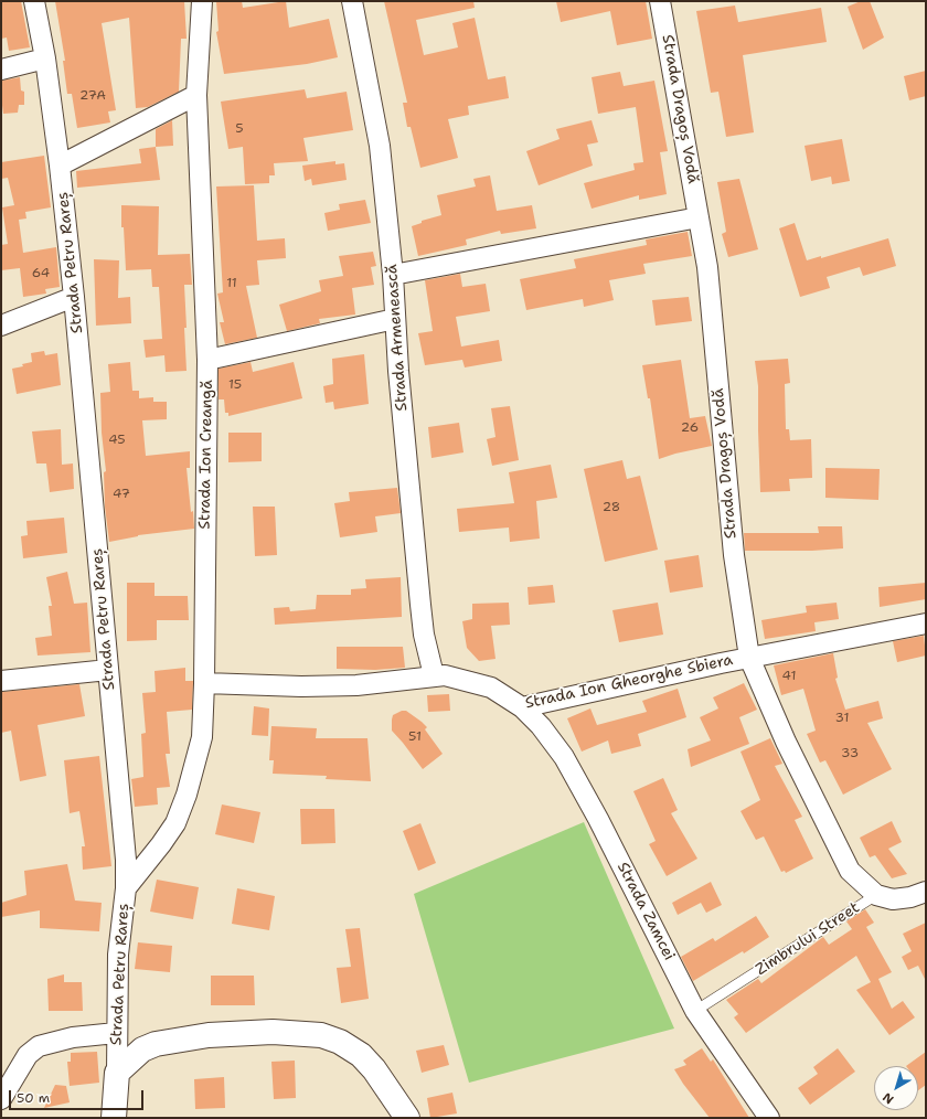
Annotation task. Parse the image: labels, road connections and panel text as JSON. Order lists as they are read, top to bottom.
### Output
{
  "streets": {
    "street": [
      "Strada Dragoș Vodă",
      "Strada Petru Rareș",
      "Strada Armenească",
      "Strada Ion Creangă",
      "Strada Ion Gheorghe Sbiera",
      "Strada Zamcei",
      "Zimbrului Street"
    ]
  },
  "crossings": [
    ["Strada Dragoș Vodă", "Strada Ion Gheorghe Sbiera"],
    ["Strada Dragoș Vodă", "Zimbrului Street"],
    ["Strada Petru Rareș", "Strada Ion Creangă"],
    ["Strada Armenească", "Strada Ion Gheorghe Sbiera"],
    ["Strada Ion Creangă", "Strada Ion Gheorghe Sbiera"],
    ["Strada Ion Gheorghe Sbiera", "Strada Zamcei"],
    ["Strada Zamcei", "Zimbrului Street"]
  ],
  "house_numbers": [
    "27A",
    "5",
    "64",
    "11",
    "15",
    "26",
    "45",
    "47",
    "28",
    "41",
    "31",
    "51",
    "33"
  ],
  "scale_bar": "50 m",
  "north": "bottom left"
}
